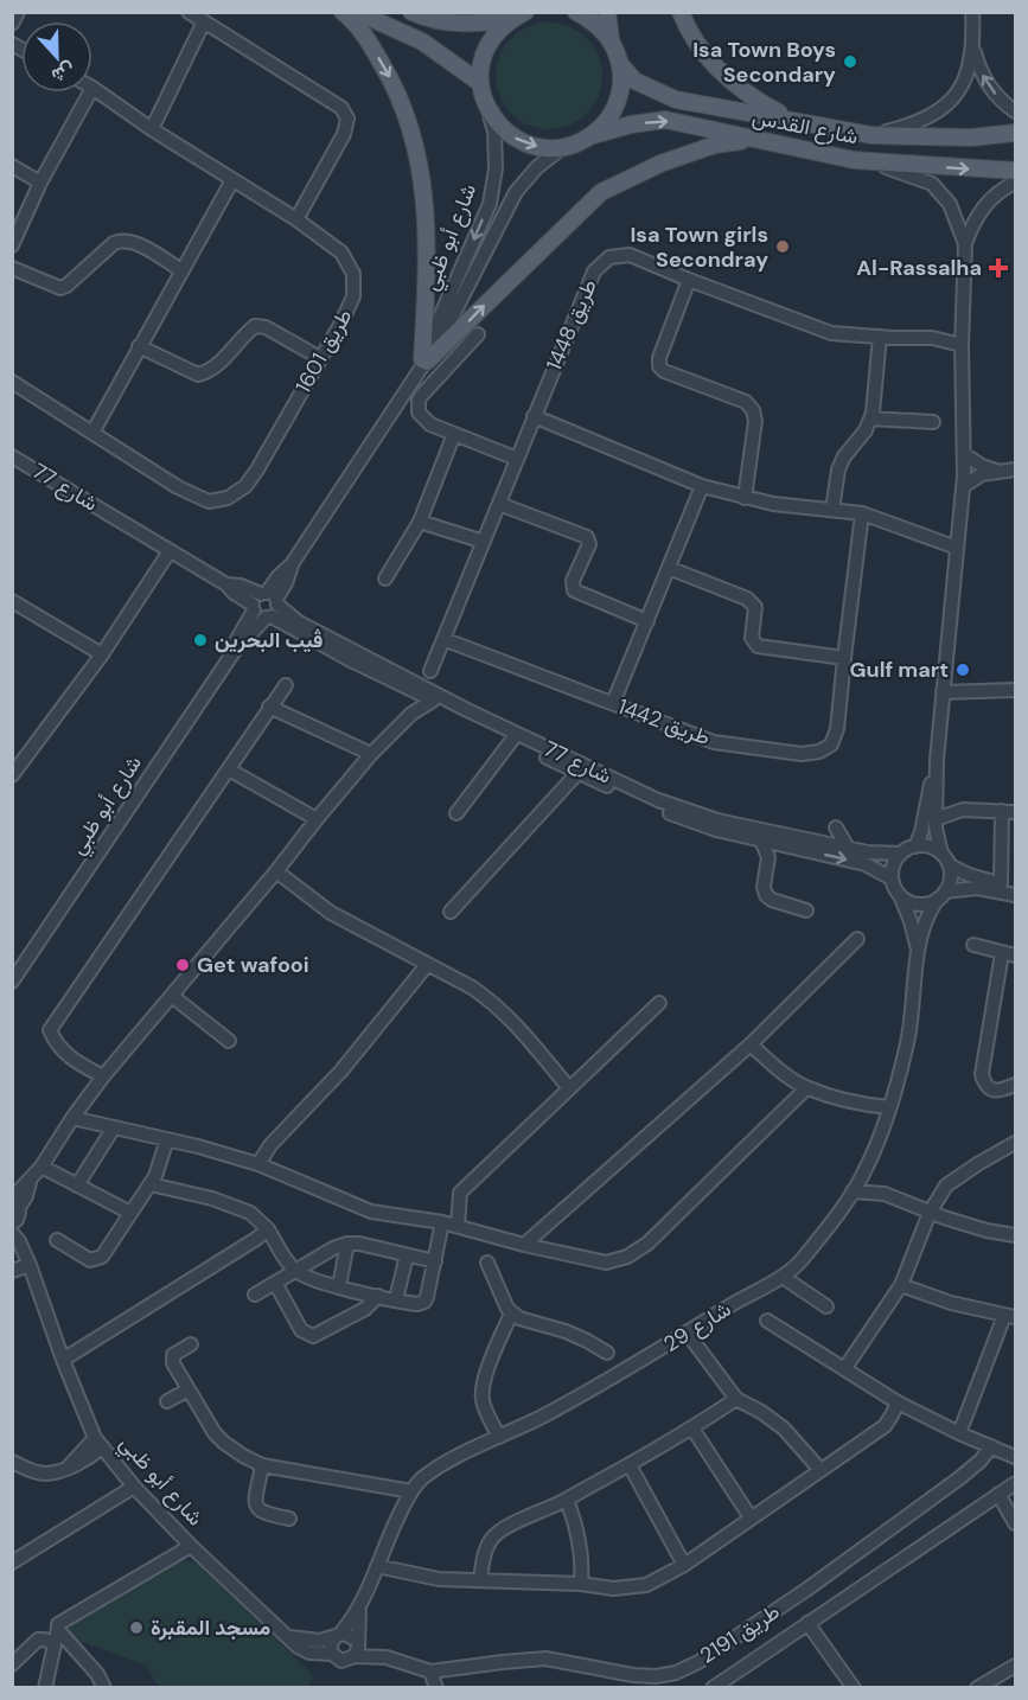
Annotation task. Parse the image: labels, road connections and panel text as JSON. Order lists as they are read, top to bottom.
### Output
{
  "streets": {
    "main road": ["شارع القدس"],
    "street": [
      "شارع أبو ظبي",
      "طريق 1448",
      "طريق 1601",
      "شارع 77",
      "طريق 1442",
      "شارع 29",
      "طريق 2191"
    ]
  },
  "crossings": [
    ["شارع القدس", "شارع أبو ظبي"],
    ["شارع أبو ظبي", "شارع 77"],
    ["شارع أبو ظبي", "شارع 29"],
    ["شارع أبو ظبي", "طريق 2191"],
    ["طريق 1448", "شارع 77"],
    ["طريق 1448", "طريق 1442"],
    ["شارع 77", "شارع 29"],
    ["شارع 29", "طريق 2191"]
  ],
  "places": {
    "other": [
      "Isa Town Boys Secondary",
      "Isa Town girls Secondray",
      "ڤيب البحرين",
      "Gulf mart",
      "Get wafooi",
      "مسجد المقبرة"
    ],
    "health": ["Al-Rassalha"]
  },
  "north": "bottom"
}
